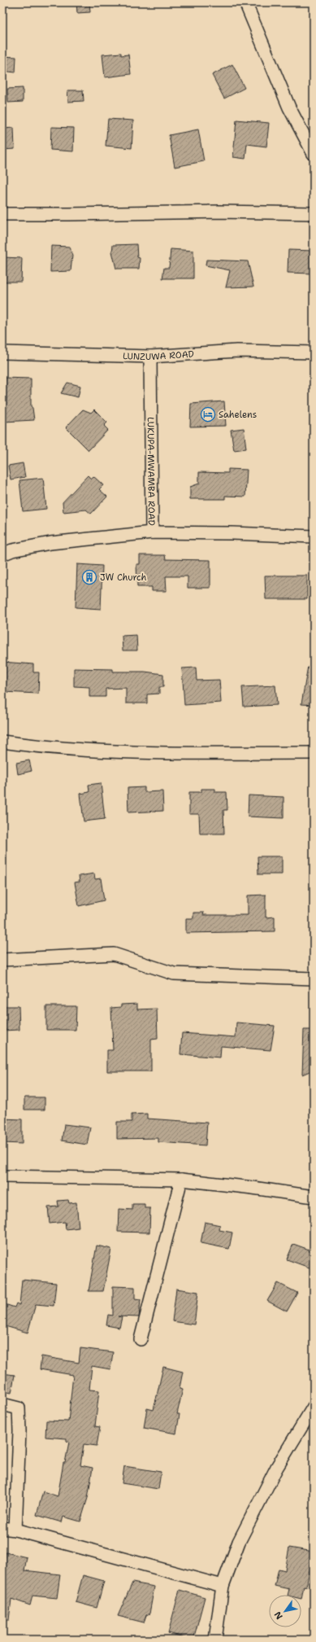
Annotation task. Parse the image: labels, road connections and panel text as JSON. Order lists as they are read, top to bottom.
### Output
{
  "streets": {
    "street": ["LUNZUWA ROAD", "LUKUPA-MWAMBA ROAD"]
  },
  "crossings": [
    ["LUNZUWA ROAD", "LUKUPA-MWAMBA ROAD"]
  ],
  "places": {
    "hotel": ["Sahelens"],
    "building": ["JW Church"]
  },
  "north": "bottom left"
}
